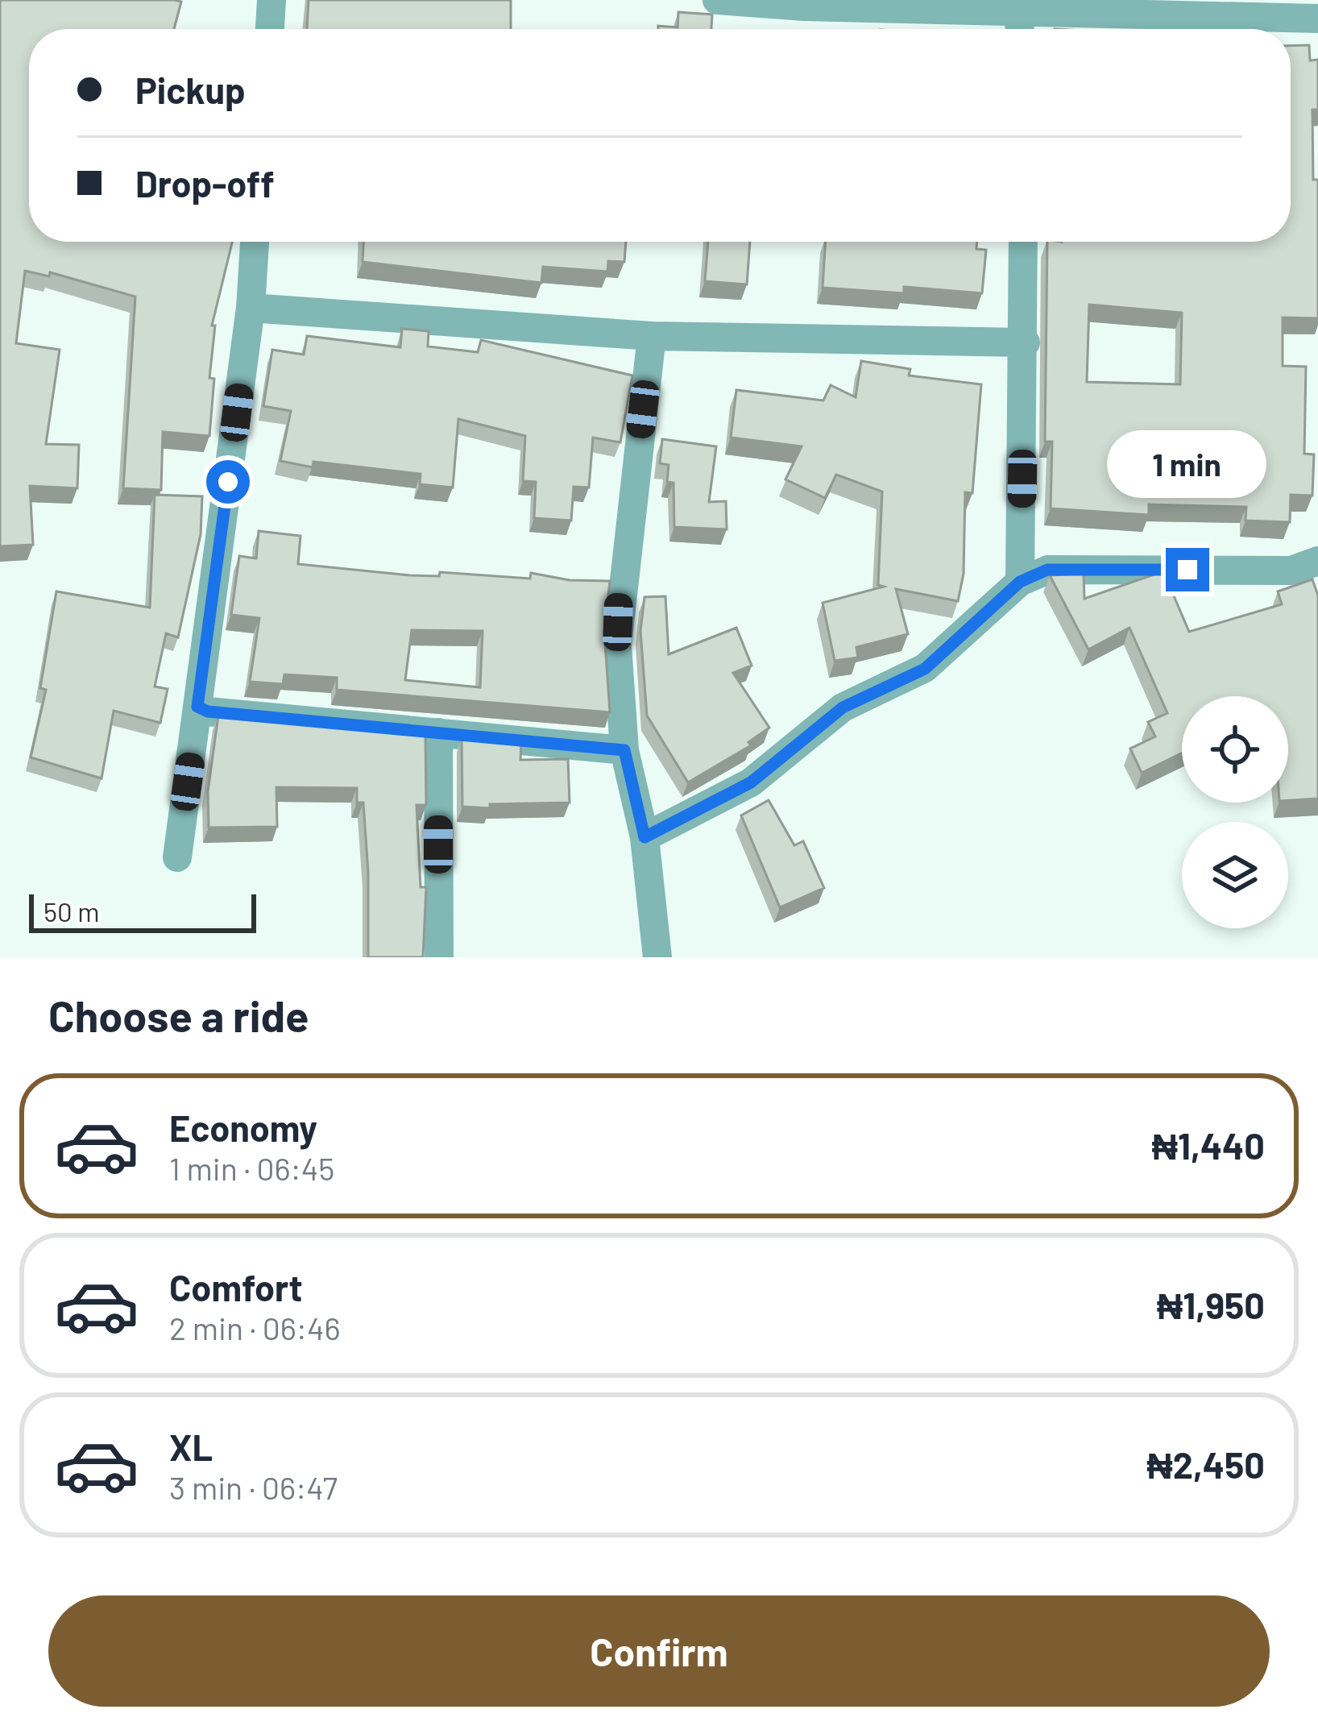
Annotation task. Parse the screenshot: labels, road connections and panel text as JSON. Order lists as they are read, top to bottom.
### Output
{
  "scale_bar": "50 m",
  "page": {
    "banner": ["Pickup", "Drop-off"],
    "bubble": "1 min",
    "scale": "50 m",
    "heading": "Choose a ride",
    "list": [
      {
        "name": "Economy",
        "note": "1 min · 06:45",
        "value": "₦1,440"
      },
      {
        "name": "Comfort",
        "note": "2 min · 06:46",
        "value": "₦1,950"
      },
      {
        "name": "XL",
        "note": "3 min · 06:47",
        "value": "₦2,450"
      }
    ],
    "buttons": "Confirm"
  }
}
